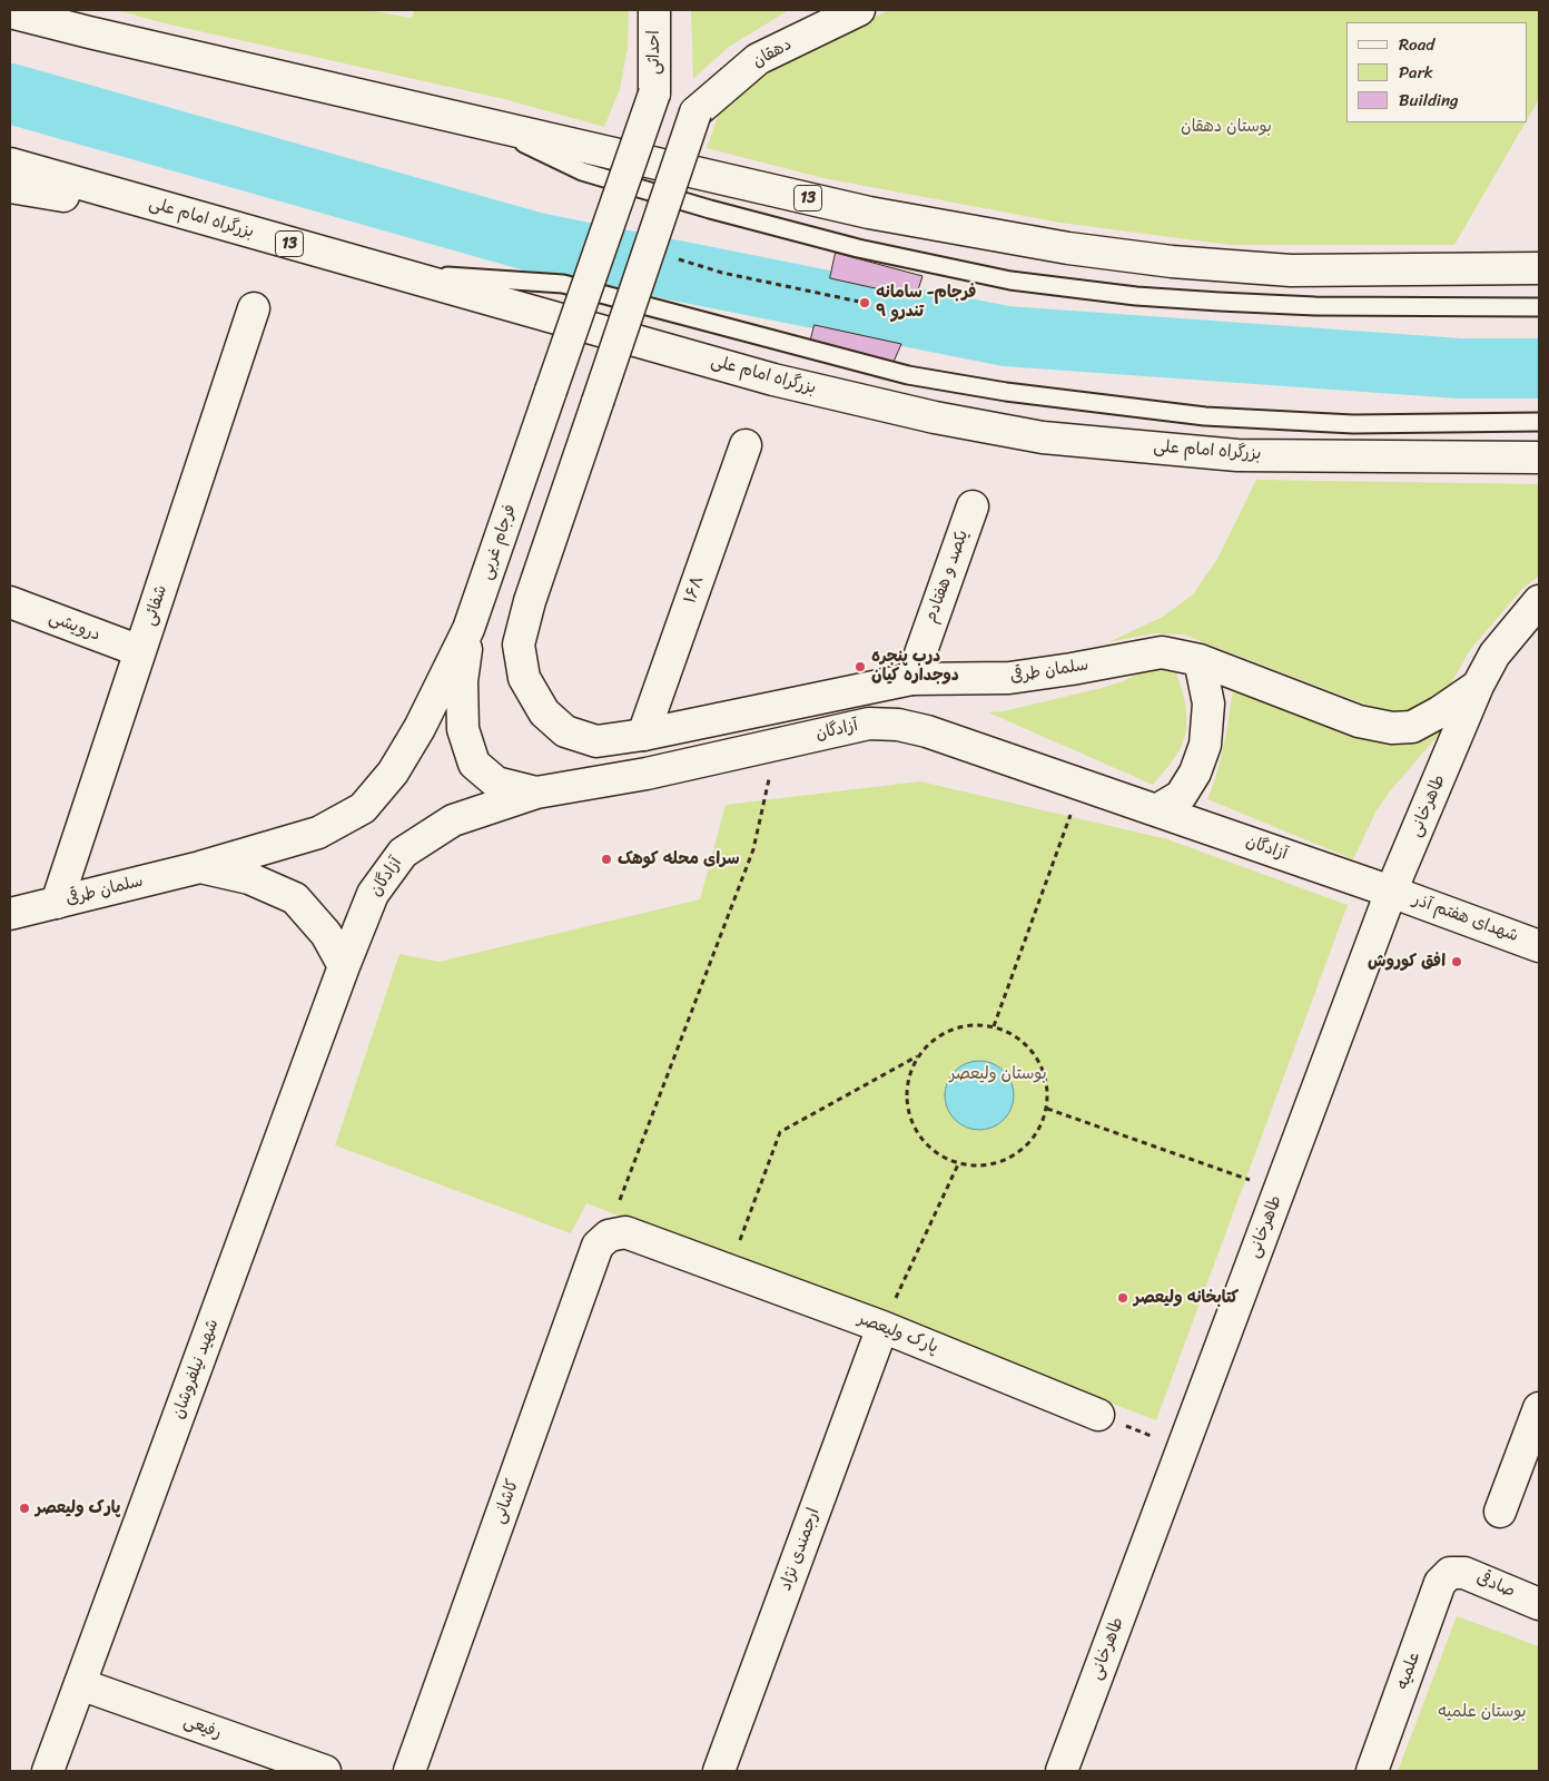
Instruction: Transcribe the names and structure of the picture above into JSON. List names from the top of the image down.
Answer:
{
  "streets": {
    "main road": [
      "احداثی",
      "دهقان",
      "13",
      "بزرگراه امام علی",
      "فرجام غربی",
      "یکصد و هفتادم",
      "۱۶۸",
      "شفائی",
      "درویشی",
      "سلمان طرقی",
      "آزادگان",
      "طاهرخانی",
      "شهدای هفتم آذر",
      "پارک ولیعصر",
      "شهید نیلفروشان",
      "کاشانی",
      "ارجمندی نژاد",
      "صادقی",
      "علمیه",
      "رفیعی"
    ]
  },
  "crossings": [
    ["احداثی", "فرجام غربی"],
    ["دهقان", "سلمان طرقی"],
    ["فرجام غربی", "سلمان طرقی"],
    ["یکصد و هفتادم", "سلمان طرقی"],
    ["۱۶۸", "سلمان طرقی"],
    ["شفائی", "درویشی"],
    ["شفائی", "سلمان طرقی"],
    ["سلمان طرقی", "طاهرخانی"],
    ["آزادگان", "طاهرخانی"],
    ["آزادگان", "شهدای هفتم آذر"],
    ["آزادگان", "شهید نیلفروشان"],
    ["طاهرخانی", "شهدای هفتم آذر"],
    ["پارک ولیعصر", "کاشانی"],
    ["پارک ولیعصر", "ارجمندی نژاد"],
    ["شهید نیلفروشان", "رفیعی"],
    ["صادقی", "علمیه"]
  ],
  "parks": ["بوستان دهقان", "بوستان ولیعصر", "بوستان علمیه"],
  "places": [
    "فرجام- سامانه ۹ تندرو",
    "درب پنجره دوجداره کیان",
    "سرای محله کوهک",
    "افق کوروش",
    "کتابخانه ولیعصر",
    "پارک ولیعصر"
  ],
  "legend": ["Road", "Park", "Building"]
}
